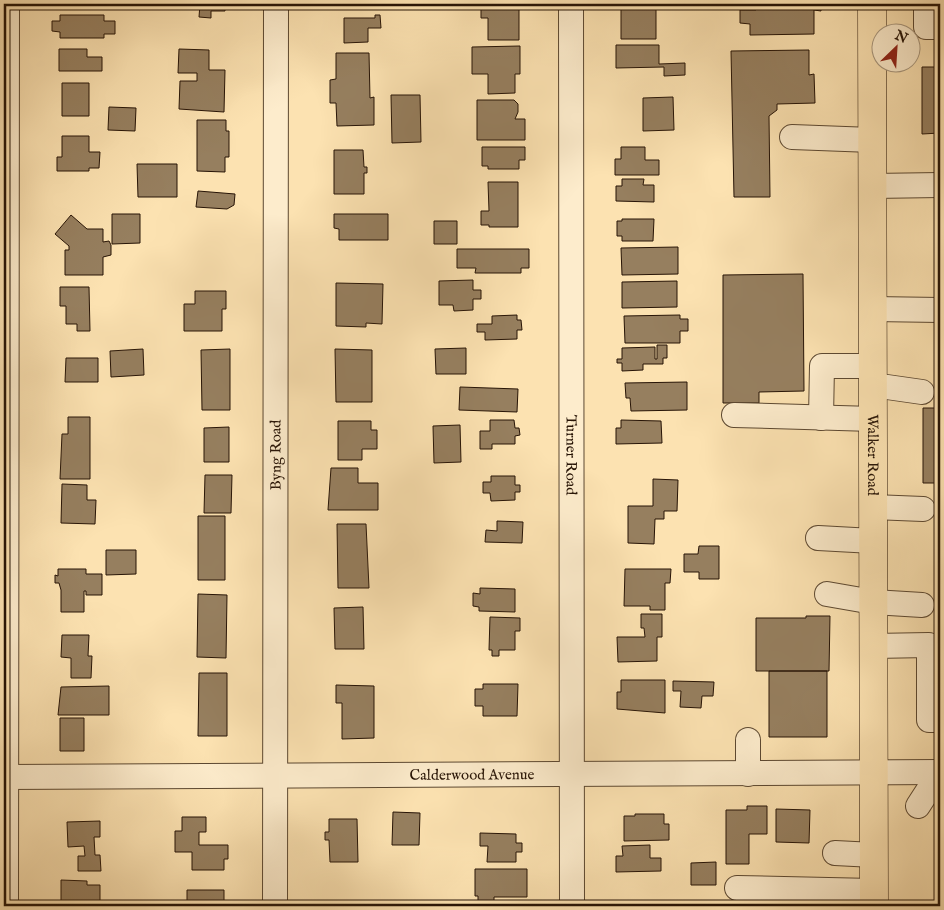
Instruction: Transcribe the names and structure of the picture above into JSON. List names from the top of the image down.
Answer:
{
  "streets": {
    "main road": ["Walker Road"],
    "street": ["Byng Road", "Turner Road", "Calderwood Avenue"]
  },
  "crossings": [
    ["Byng Road", "Calderwood Avenue"],
    ["Turner Road", "Calderwood Avenue"],
    ["Walker Road", "Calderwood Avenue"]
  ],
  "north": "top right"
}
